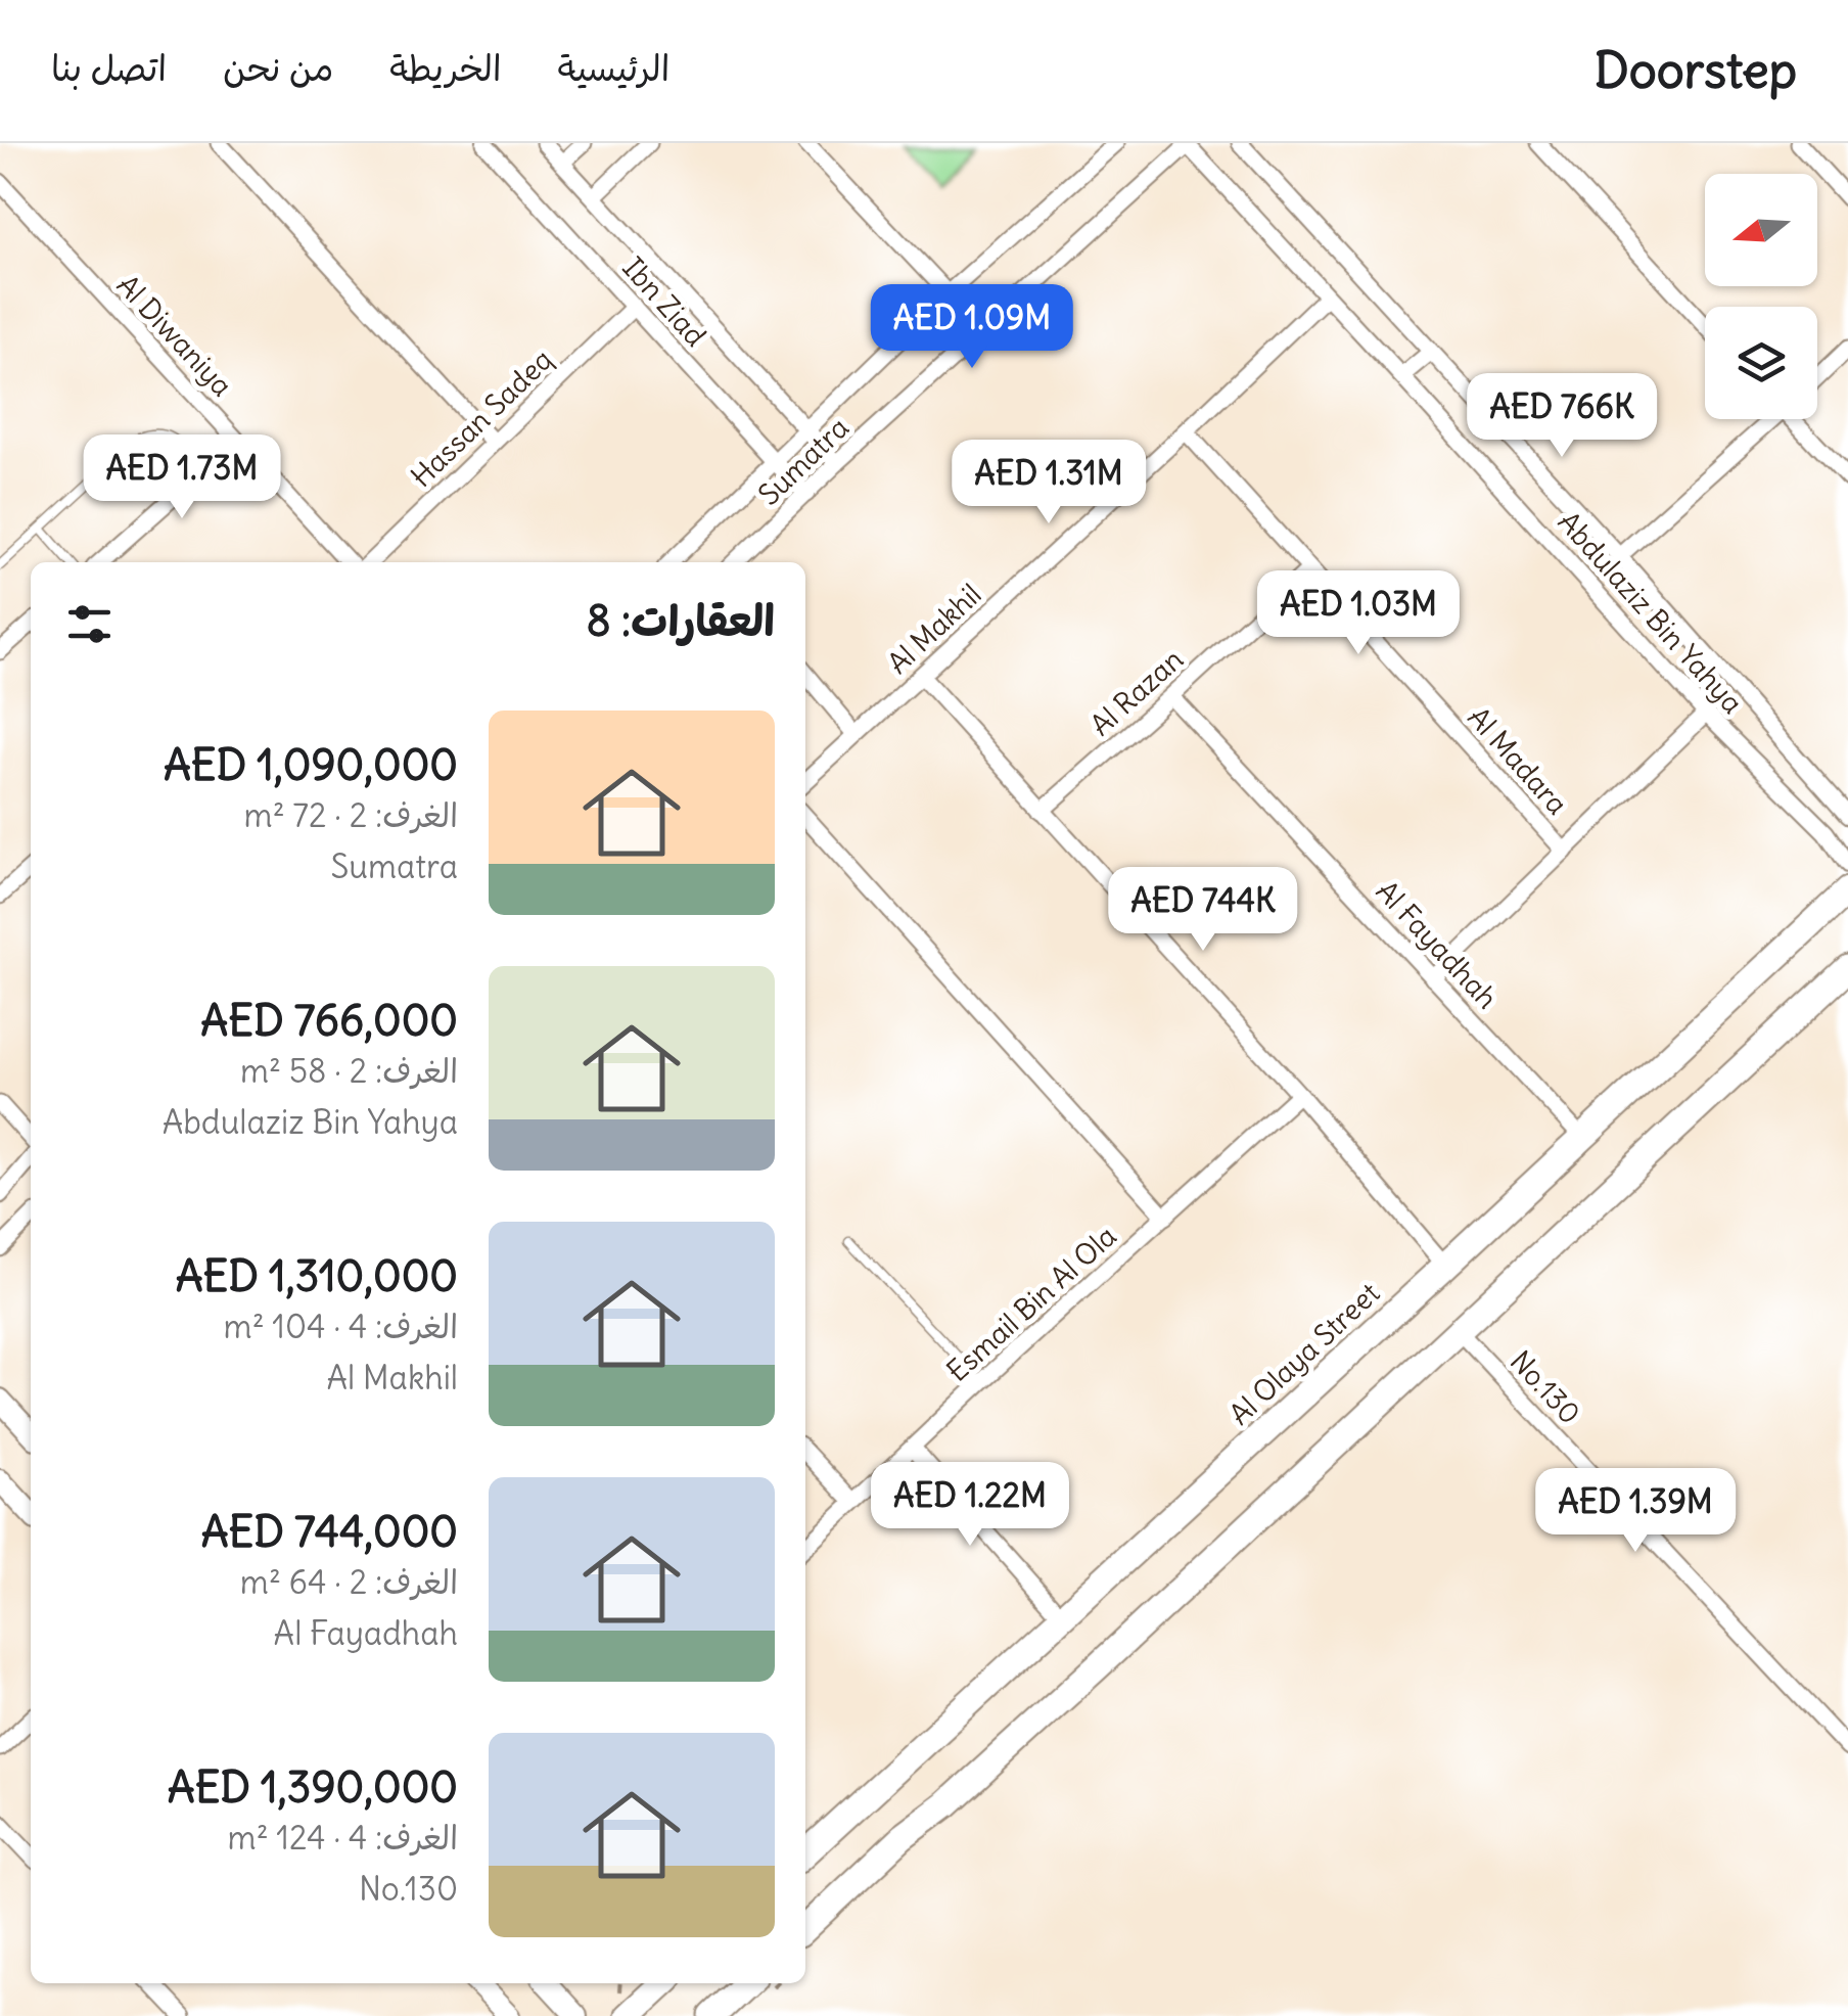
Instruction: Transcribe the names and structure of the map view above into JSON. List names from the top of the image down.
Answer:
{
  "streets": {
    "main road": ["Al Olaya Street"],
    "street": [
      "Ibn Ziad",
      "Al Diwaniya",
      "Hassan Sadeq",
      "Sumatra",
      "Abdulaziz Bin Yahya",
      "Al Makhil",
      "Al Razan",
      "Al Madara",
      "Al Fayadhah",
      "Esmail Bin Al Ola",
      "No.130"
    ]
  },
  "crossings": [
    ["Ibn Ziad", "Hassan Sadeq"],
    ["Ibn Ziad", "Sumatra"],
    ["Sumatra", "Abdulaziz Bin Yahya"],
    ["Abdulaziz Bin Yahya", "Al Makhil"],
    ["Al Makhil", "Al Madara"],
    ["Al Razan", "Al Madara"],
    ["Al Razan", "Al Fayadhah"],
    ["Al Fayadhah", "Al Olaya Street"]
  ],
  "north": "left",
  "page": {
    "header": "Doorstep",
    "nav": [
      "الرئيسية",
      "الخريطة",
      "من نحن",
      "اتصل بنا"
    ],
    "price": [
      "AED 1.09M",
      "AED 766K",
      "AED 1.73M",
      "AED 1.31M",
      "AED 1.03M",
      "AED 744K",
      "AED 1.22M",
      "AED 1.39M"
    ],
    "heading": "العقارات: 8",
    "list": [
      {
        "name": "AED 1,090,000",
        "note": "الغرف: 2 · 72 m² · Sumatra"
      },
      {
        "name": "AED 766,000",
        "note": "الغرف: 2 · 58 m² · Abdulaziz Bin Yahya"
      },
      {
        "name": "AED 1,310,000",
        "note": "الغرف: 4 · 104 m² · Al Makhil"
      },
      {
        "name": "AED 744,000",
        "note": "الغرف: 2 · 64 m² · Al Fayadhah"
      },
      {
        "name": "AED 1,390,000",
        "note": "الغرف: 4 · 124 m² · No.130"
      }
    ]
  }
}
